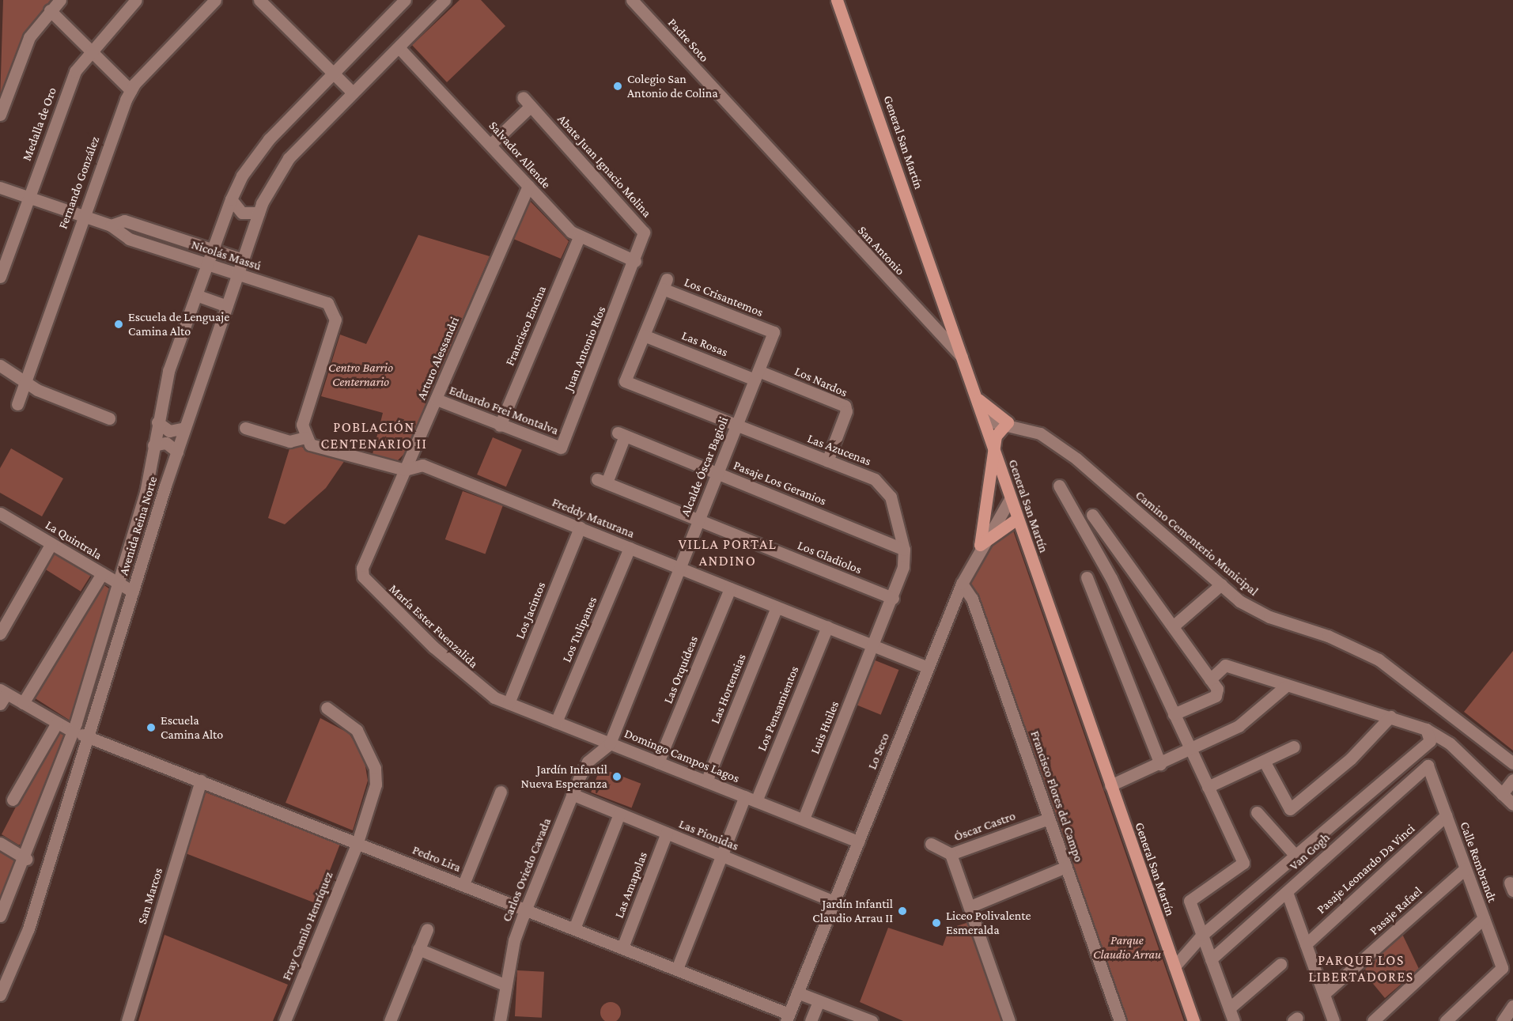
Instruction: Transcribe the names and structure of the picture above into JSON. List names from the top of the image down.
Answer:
{
  "streets": {
    "main road": ["General San Martín"],
    "street": [
      "Padre Soto",
      "Medalla de Oro",
      "Salvador Allende",
      "Abate Juan Ignacio Molina",
      "Fernando González",
      "San Antonio",
      "Nicolás Massú",
      "Los Crisantemos",
      "Francisco Encina",
      "Las Rosas",
      "Juan Antonio Ríos",
      "Arturo Alessandri",
      "Los Nardos",
      "Eduardo Frei Montalva",
      "Las Azucenas",
      "Alcalde Óscar Bagioli",
      "Pasaje Los Geranios",
      "Freddy Maturana",
      "Avenida Reina Norte",
      "La Quintrala",
      "Camino Cementerio Municipal",
      "Los Gladiolos",
      "Los Jacintos",
      "María Ester Fuenzalida",
      "Los Tulipanes",
      "Las Orquídeas",
      "Las Hortensias",
      "Los Pensamientos",
      "Luis Huiles",
      "Lo Seco",
      "Domingo Campos Lagos",
      "Francisco Flores del Campo",
      "Óscar Castro",
      "Las Pionidas",
      "Van Gogh",
      "Pedro Lira",
      "Calle Rembrandt",
      "Pasaje Leonardo Da Vinci",
      "Carlos Oviedo Cavada",
      "Las Amapolas",
      "San Marcos",
      "Pasaje Rafael",
      "Fray Camilo Henríquez"
    ]
  },
  "crossings": [
    ["Padre Soto", "San Antonio"],
    ["Medalla de Oro", "Nicolás Massú"],
    ["General San Martín", "San Antonio"],
    ["General San Martín", "Camino Cementerio Municipal"],
    ["General San Martín", "Lo Seco"],
    ["Salvador Allende", "Abate Juan Ignacio Molina"],
    ["Salvador Allende", "Francisco Encina"],
    ["Salvador Allende", "Juan Antonio Ríos"],
    ["Salvador Allende", "Arturo Alessandri"],
    ["Salvador Allende", "Avenida Reina Norte"],
    ["Abate Juan Ignacio Molina", "Juan Antonio Ríos"],
    ["Fernando González", "Nicolás Massú"],
    ["Nicolás Massú", "Freddy Maturana"],
    ["Nicolás Massú", "Avenida Reina Norte"],
    ["Los Crisantemos", "Las Rosas"],
    ["Los Crisantemos", "Las Azucenas"],
    ["Los Crisantemos", "Alcalde Óscar Bagioli"],
    ["Francisco Encina", "Eduardo Frei Montalva"],
    ["Las Rosas", "Los Nardos"],
    ["Las Rosas", "Las Azucenas"],
    ["Las Rosas", "Alcalde Óscar Bagioli"],
    ["Juan Antonio Ríos", "Eduardo Frei Montalva"],
    ["Arturo Alessandri", "Eduardo Frei Montalva"],
    ["Arturo Alessandri", "Freddy Maturana"],
    ["Arturo Alessandri", "María Ester Fuenzalida"],
    ["Los Nardos", "Las Azucenas"],
    ["Los Nardos", "Alcalde Óscar Bagioli"],
    ["Las Azucenas", "Alcalde Óscar Bagioli"],
    ["Las Azucenas", "Pasaje Los Geranios"],
    ["Las Azucenas", "Freddy Maturana"],
    ["Las Azucenas", "Los Gladiolos"],
    ["Las Azucenas", "Luis Huiles"],
    ["Alcalde Óscar Bagioli", "Pasaje Los Geranios"],
    ["Alcalde Óscar Bagioli", "Freddy Maturana"],
    ["Alcalde Óscar Bagioli", "Los Gladiolos"],
    ["Alcalde Óscar Bagioli", "Domingo Campos Lagos"],
    ["Alcalde Óscar Bagioli", "Carlos Oviedo Cavada"],
    ["Pasaje Los Geranios", "Los Gladiolos"],
    ["Freddy Maturana", "Los Jacintos"],
    ["Freddy Maturana", "Los Tulipanes"],
    ["Freddy Maturana", "Las Orquídeas"],
    ["Freddy Maturana", "Las Hortensias"],
    ["Freddy Maturana", "Los Pensamientos"],
    ["Freddy Maturana", "Luis Huiles"],
    ["Freddy Maturana", "Lo Seco"],
    ["Avenida Reina Norte", "La Quintrala"],
    ["Avenida Reina Norte", "Pedro Lira"],
    ["Los Jacintos", "Domingo Campos Lagos"],
    ["María Ester Fuenzalida", "Domingo Campos Lagos"],
    ["Los Tulipanes", "Domingo Campos Lagos"],
    ["Las Orquídeas", "Domingo Campos Lagos"],
    ["Las Hortensias", "Domingo Campos Lagos"],
    ["Los Pensamientos", "Domingo Campos Lagos"],
    ["Los Pensamientos", "Las Pionidas"],
    ["Los Pensamientos", "Pedro Lira"],
    ["Luis Huiles", "Domingo Campos Lagos"],
    ["Lo Seco", "Domingo Campos Lagos"],
    ["Lo Seco", "Francisco Flores del Campo"],
    ["Lo Seco", "Las Pionidas"],
    ["Lo Seco", "Pedro Lira"],
    ["Domingo Campos Lagos", "Carlos Oviedo Cavada"],
    ["Francisco Flores del Campo", "Óscar Castro"],
    ["Las Pionidas", "Carlos Oviedo Cavada"],
    ["Las Pionidas", "Las Amapolas"],
    ["Van Gogh", "Calle Rembrandt"],
    ["Pedro Lira", "Carlos Oviedo Cavada"],
    ["Pedro Lira", "Las Amapolas"],
    ["Pedro Lira", "San Marcos"],
    ["Pedro Lira", "Fray Camilo Henríquez"],
    ["Calle Rembrandt", "Pasaje Leonardo Da Vinci"],
    ["Calle Rembrandt", "Pasaje Rafael"]
  ],
  "districts": ["POBLACIÓN CENTENARIO II", "VILLA PORTAL ANDINO", "PARQUE LOS LIBERTADORES"],
  "parks": ["Centro Barrio Centernario", "Parque Claudio Arrau"],
  "places": [
    "Colegio San Antonio de Colina",
    "Escuela de Lenguaje Camina Alto",
    "Escuela Camina Alto",
    "Jardín Infantil Nueva Esperanza",
    "Jardín Infantil Claudio Arrau II",
    "Liceo Polivalente Esmeralda"
  ]
}
